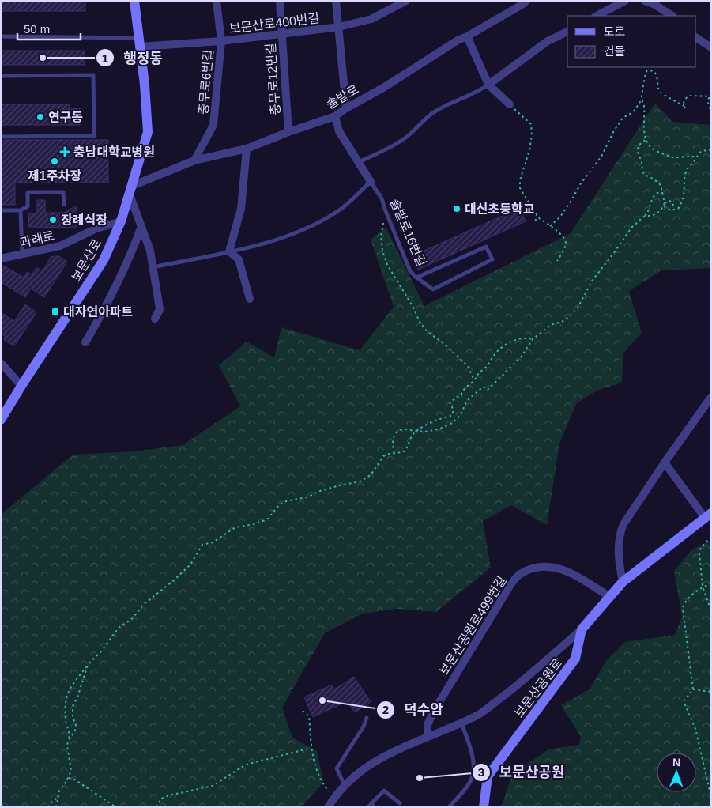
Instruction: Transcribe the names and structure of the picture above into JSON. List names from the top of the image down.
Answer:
{
  "streets": {
    "main road": ["보문산로", "보문산공원로"],
    "street": [
      "보문산로400번길",
      "충무로12번길",
      "충무로6번길",
      "솔밭로",
      "솔밭로16번길",
      "과례로",
      "보문산공원로499번길"
    ]
  },
  "crossings": [
    ["보문산로400번길", "충무로12번길"],
    ["보문산로400번길", "충무로6번길"],
    ["보문산로400번길", "보문산로"],
    ["충무로12번길", "솔밭로"],
    ["충무로6번길", "솔밭로"],
    ["솔밭로", "솔밭로16번길"],
    ["솔밭로", "보문산로"],
    ["과례로", "보문산로"],
    ["보문산공원로499번길", "보문산공원로"]
  ],
  "places": {
    "other": [
      "행정동",
      "연구동",
      "제1주차장",
      "대신초등학교",
      "장례식장",
      "덕수암",
      "보문산공원"
    ],
    "health": ["충남대학교병원"],
    "transit": ["대자연아파트"]
  },
  "legend": ["도로", "건물"],
  "scale_bar": "50 m",
  "north": "top"
}
